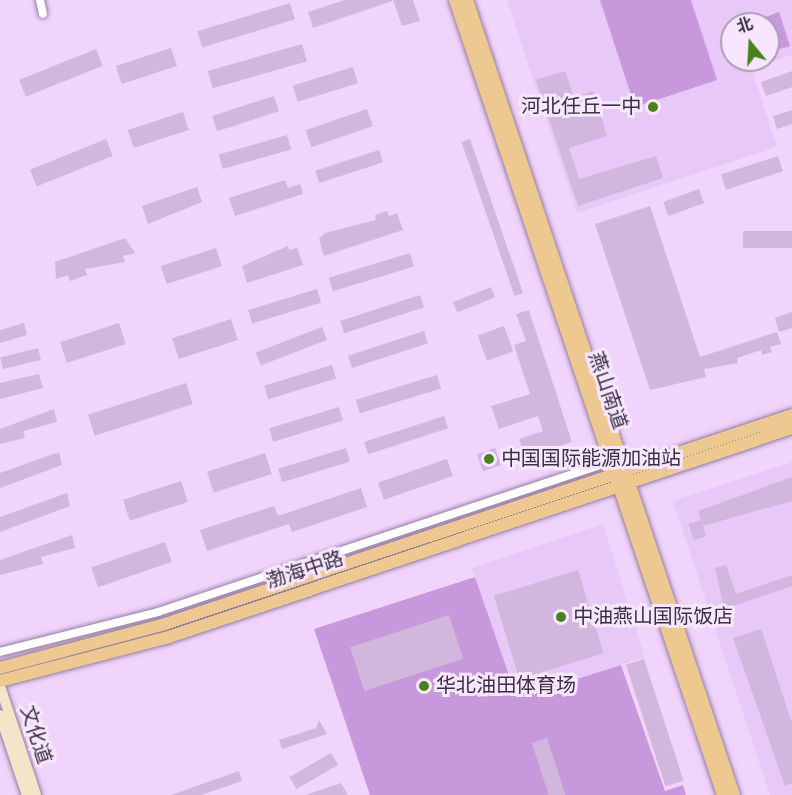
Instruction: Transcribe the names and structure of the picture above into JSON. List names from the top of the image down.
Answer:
{
  "streets": {
    "main road": ["燕山南道", "渤海中路", "文化道"]
  },
  "crossings": [
    ["燕山南道", "渤海中路"]
  ],
  "places": [
    "河北任丘一中",
    "中国国际能源加油站",
    "中油燕山国际饭店",
    "华北油田体育场"
  ],
  "north": "top"
}
